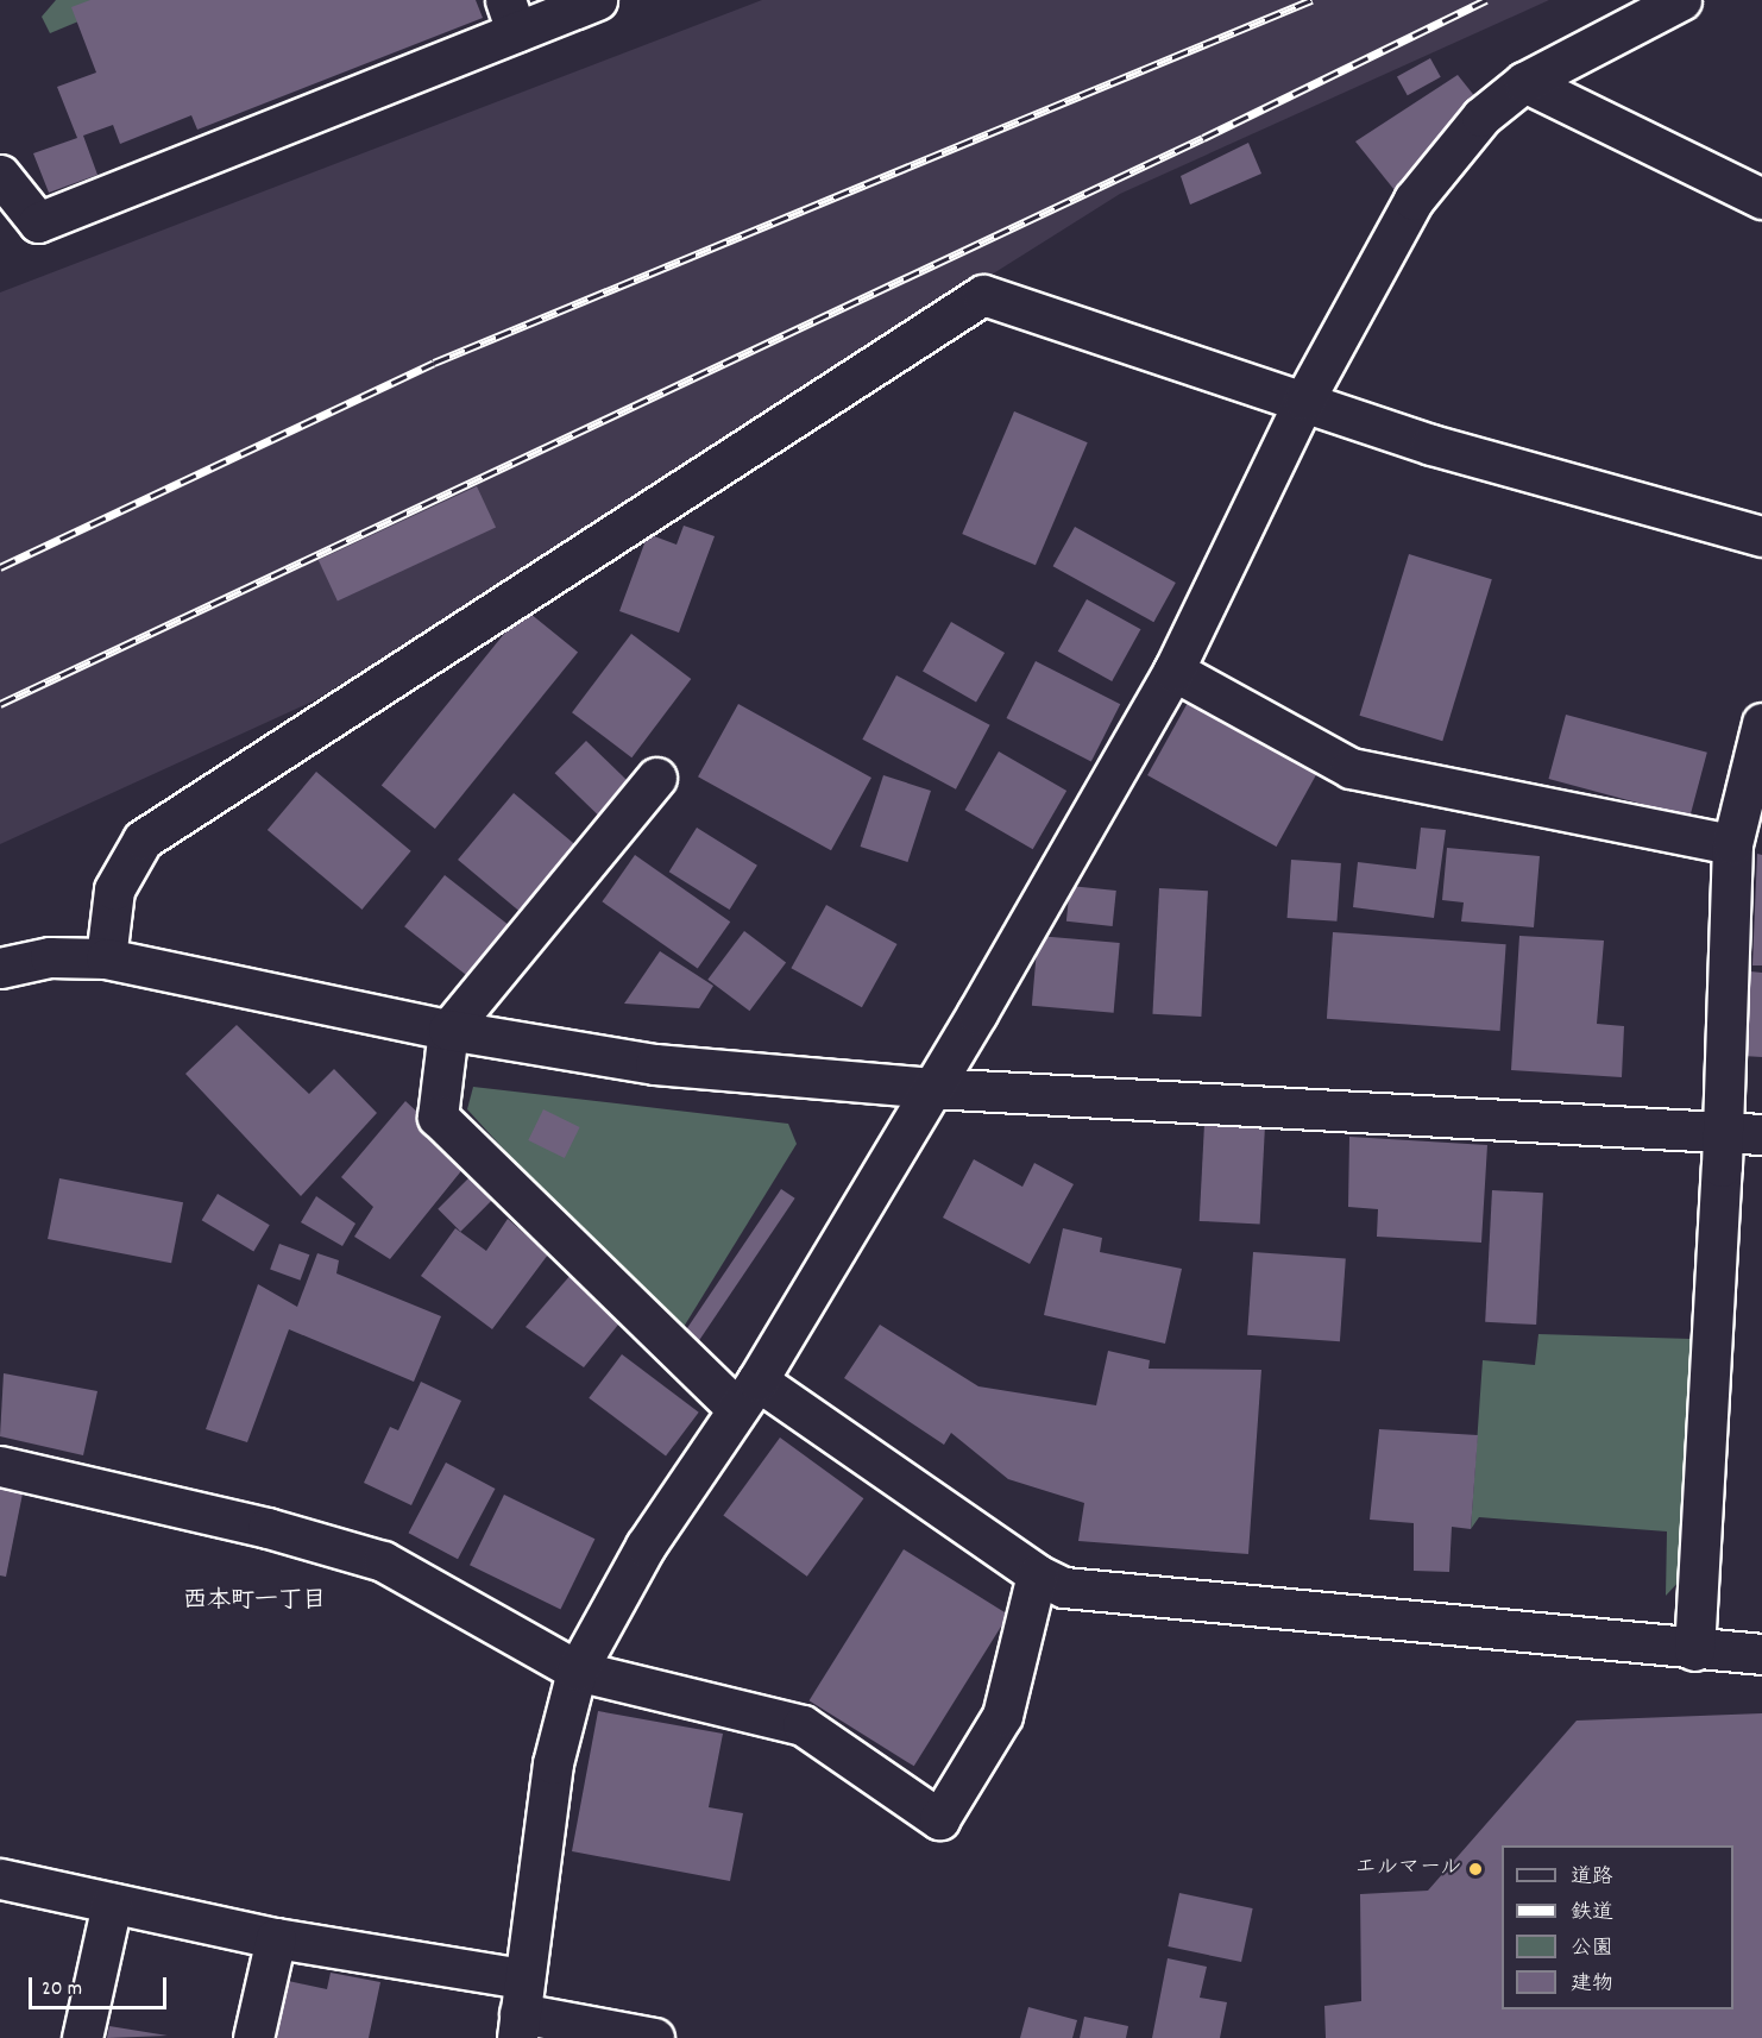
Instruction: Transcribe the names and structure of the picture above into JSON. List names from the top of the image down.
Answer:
{
  "districts": ["西本町一丁目"],
  "places": ["エルマール"],
  "legend": [
    "道路",
    "鉄道",
    "公園",
    "建物"
  ],
  "scale_bar": "20 m"
}
